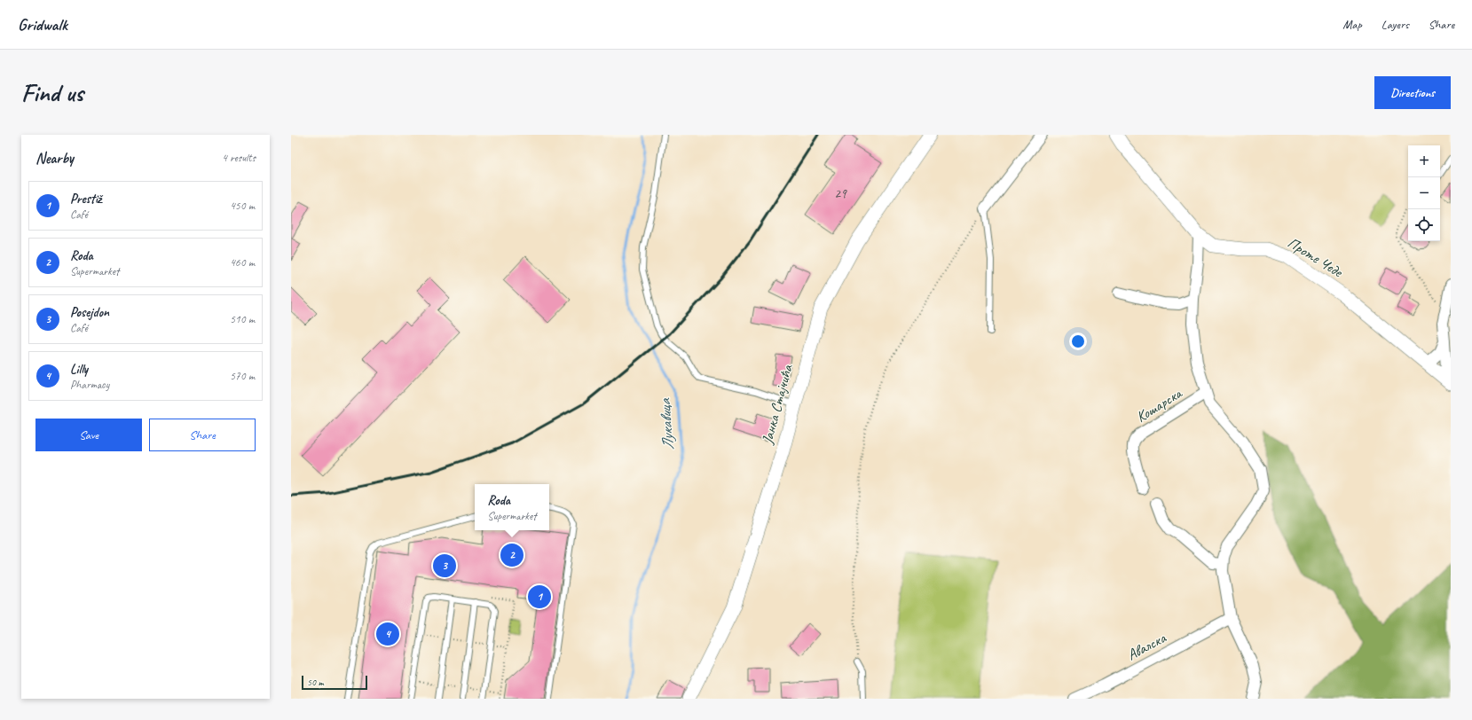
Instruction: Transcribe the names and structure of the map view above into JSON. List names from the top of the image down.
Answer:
{
  "streets": {
    "street": [
      "Проте Чеде",
      "Јанка Стајчића",
      "Кошарска",
      "Авалска"
    ]
  },
  "water": ["Лукавица"],
  "house_numbers": ["29"],
  "scale_bar": "50 m",
  "page": {
    "header": "Gridwalk",
    "nav": ["Map", "Layers", "Share"],
    "buttons": [
      "Directions",
      ["Save", "Share"]
    ],
    "title": "Find us",
    "heading": ["Nearby", "4 results"],
    "map_buttons": ["+", "−"],
    "list": [
      {
        "mark": "1",
        "name": "Prestiž",
        "note": "Café",
        "value": "450 m"
      },
      {
        "mark": "2",
        "name": "Roda",
        "note": "Supermarket",
        "value": "460 m"
      },
      {
        "mark": "3",
        "name": "Posejdon",
        "note": "Café",
        "value": "510 m"
      },
      {
        "mark": "4",
        "name": "Lilly",
        "note": "Pharmacy",
        "value": "570 m"
      }
    ],
    "popup": ["Roda", "Supermarket"],
    "pins": [
      "2",
      "3",
      "1",
      "4"
    ],
    "scale": "50 m"
  }
}
